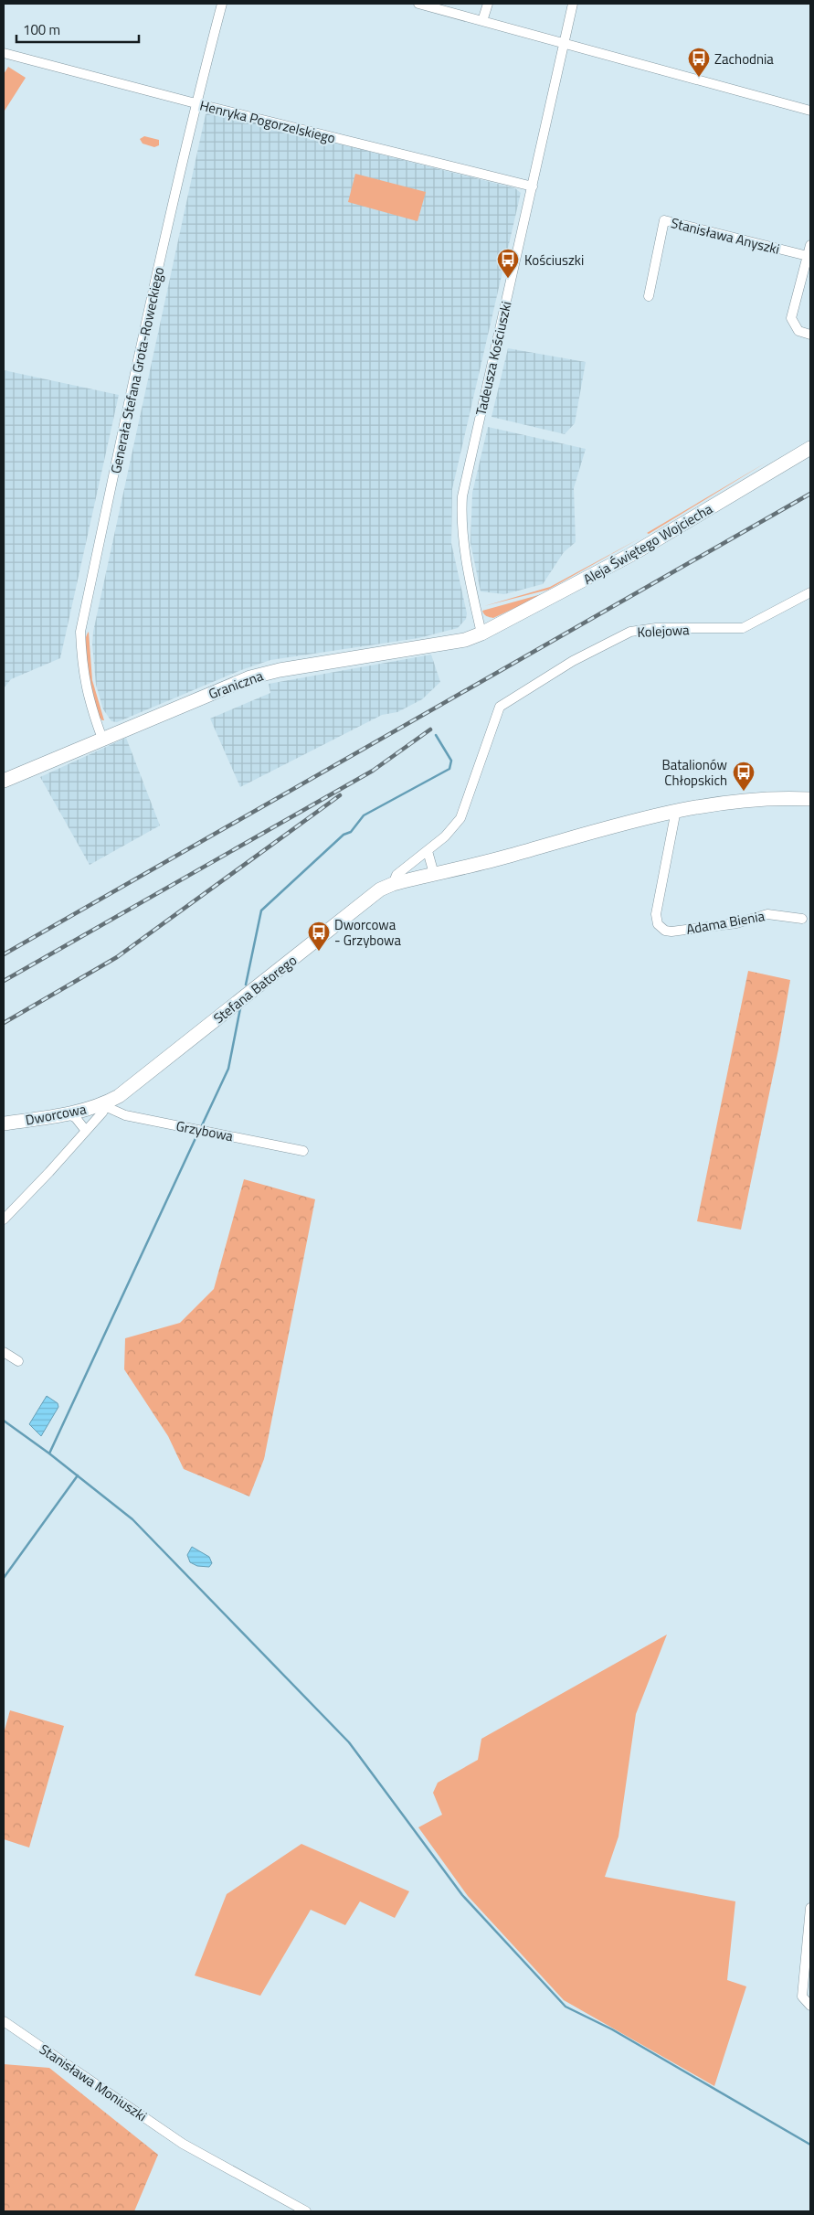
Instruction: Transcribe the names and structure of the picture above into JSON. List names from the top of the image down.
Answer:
{
  "streets": {
    "street": [
      "Henryka Pogorzelskiego",
      "Stanisława Anyszki",
      "Tadeusza Kościuszki",
      "Generała Stefana Grota-Roweckiego",
      "Aleja Świętego Wojciecha",
      "Kolejowa",
      "Graniczna",
      "Adama Bienia",
      "Stefana Batorego",
      "Dworcowa",
      "Grzybowa",
      "Stanisława Moniuszki"
    ]
  },
  "crossings": [
    ["Henryka Pogorzelskiego", "Tadeusza Kościuszki"],
    ["Henryka Pogorzelskiego", "Generała Stefana Grota-Roweckiego"],
    ["Tadeusza Kościuszki", "Aleja Świętego Wojciecha"],
    ["Tadeusza Kościuszki", "Graniczna"],
    ["Generała Stefana Grota-Roweckiego", "Graniczna"],
    ["Aleja Świętego Wojciecha", "Graniczna"],
    ["Kolejowa", "Stefana Batorego"],
    ["Stefana Batorego", "Dworcowa"],
    ["Stefana Batorego", "Grzybowa"],
    ["Dworcowa", "Grzybowa"]
  ],
  "places": {
    "bus stop": [
      "Zachodnia",
      "Kościuszki",
      "Batalionów Chłopskich",
      "Dworcowa - Grzybowa"
    ]
  },
  "scale_bar": "100 m"
}
